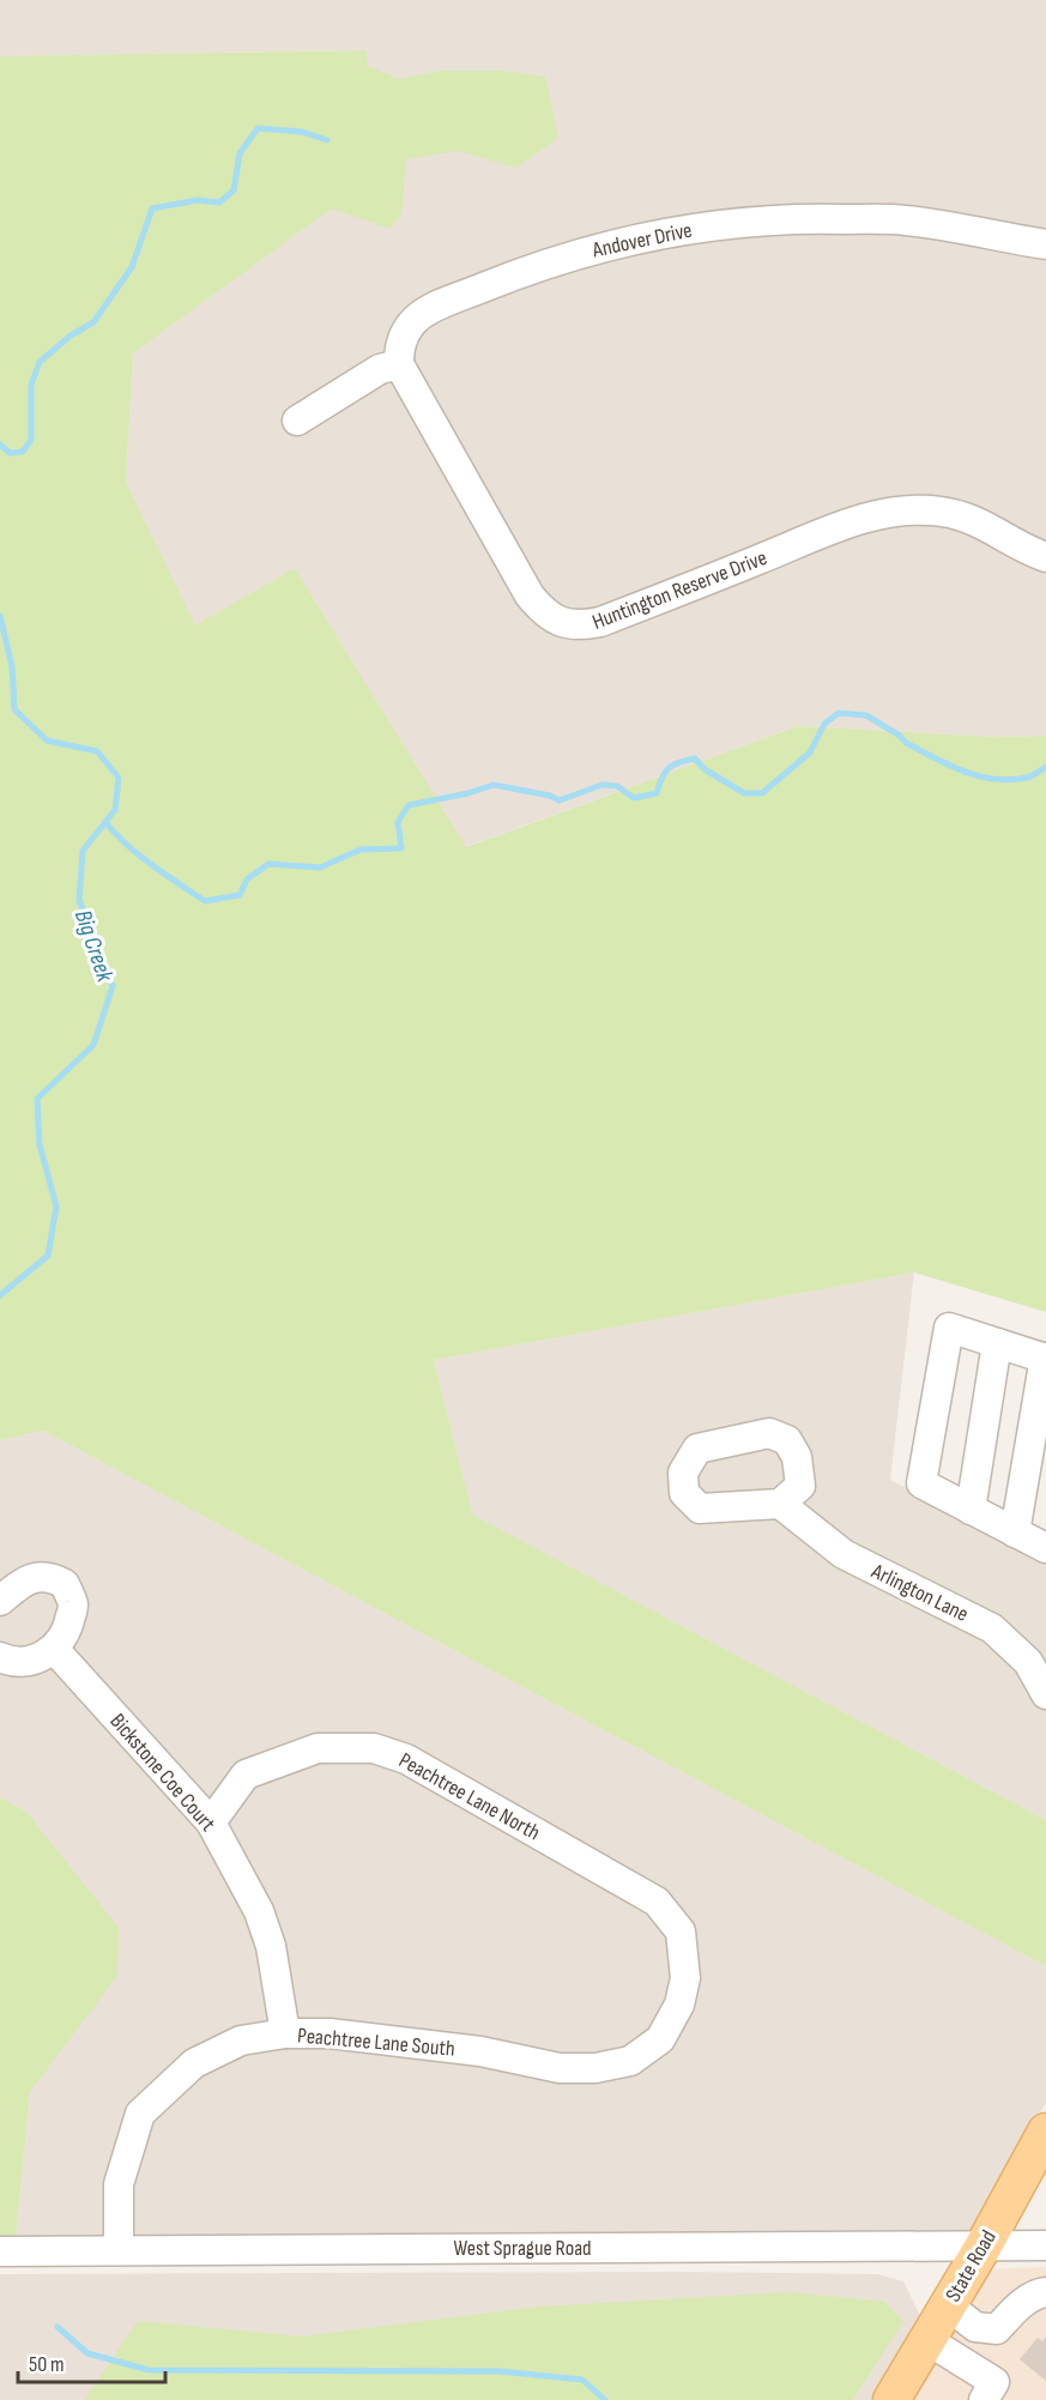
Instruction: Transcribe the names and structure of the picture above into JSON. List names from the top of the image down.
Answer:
{
  "streets": {
    "main road": ["State Road"],
    "street": [
      "Andover Drive",
      "Huntington Reserve Drive",
      "Arlington Lane",
      "Bickstone Coe Court",
      "Peachtree Lane North",
      "Peachtree Lane South",
      "West Sprague Road"
    ]
  },
  "crossings": [
    ["Andover Drive", "Huntington Reserve Drive"],
    ["Bickstone Coe Court", "Peachtree Lane North"],
    ["Bickstone Coe Court", "Peachtree Lane South"],
    ["Peachtree Lane North", "Peachtree Lane South"],
    ["Peachtree Lane South", "West Sprague Road"],
    ["West Sprague Road", "State Road"]
  ],
  "water": ["Big Creek"],
  "scale_bar": "50 m"
}
